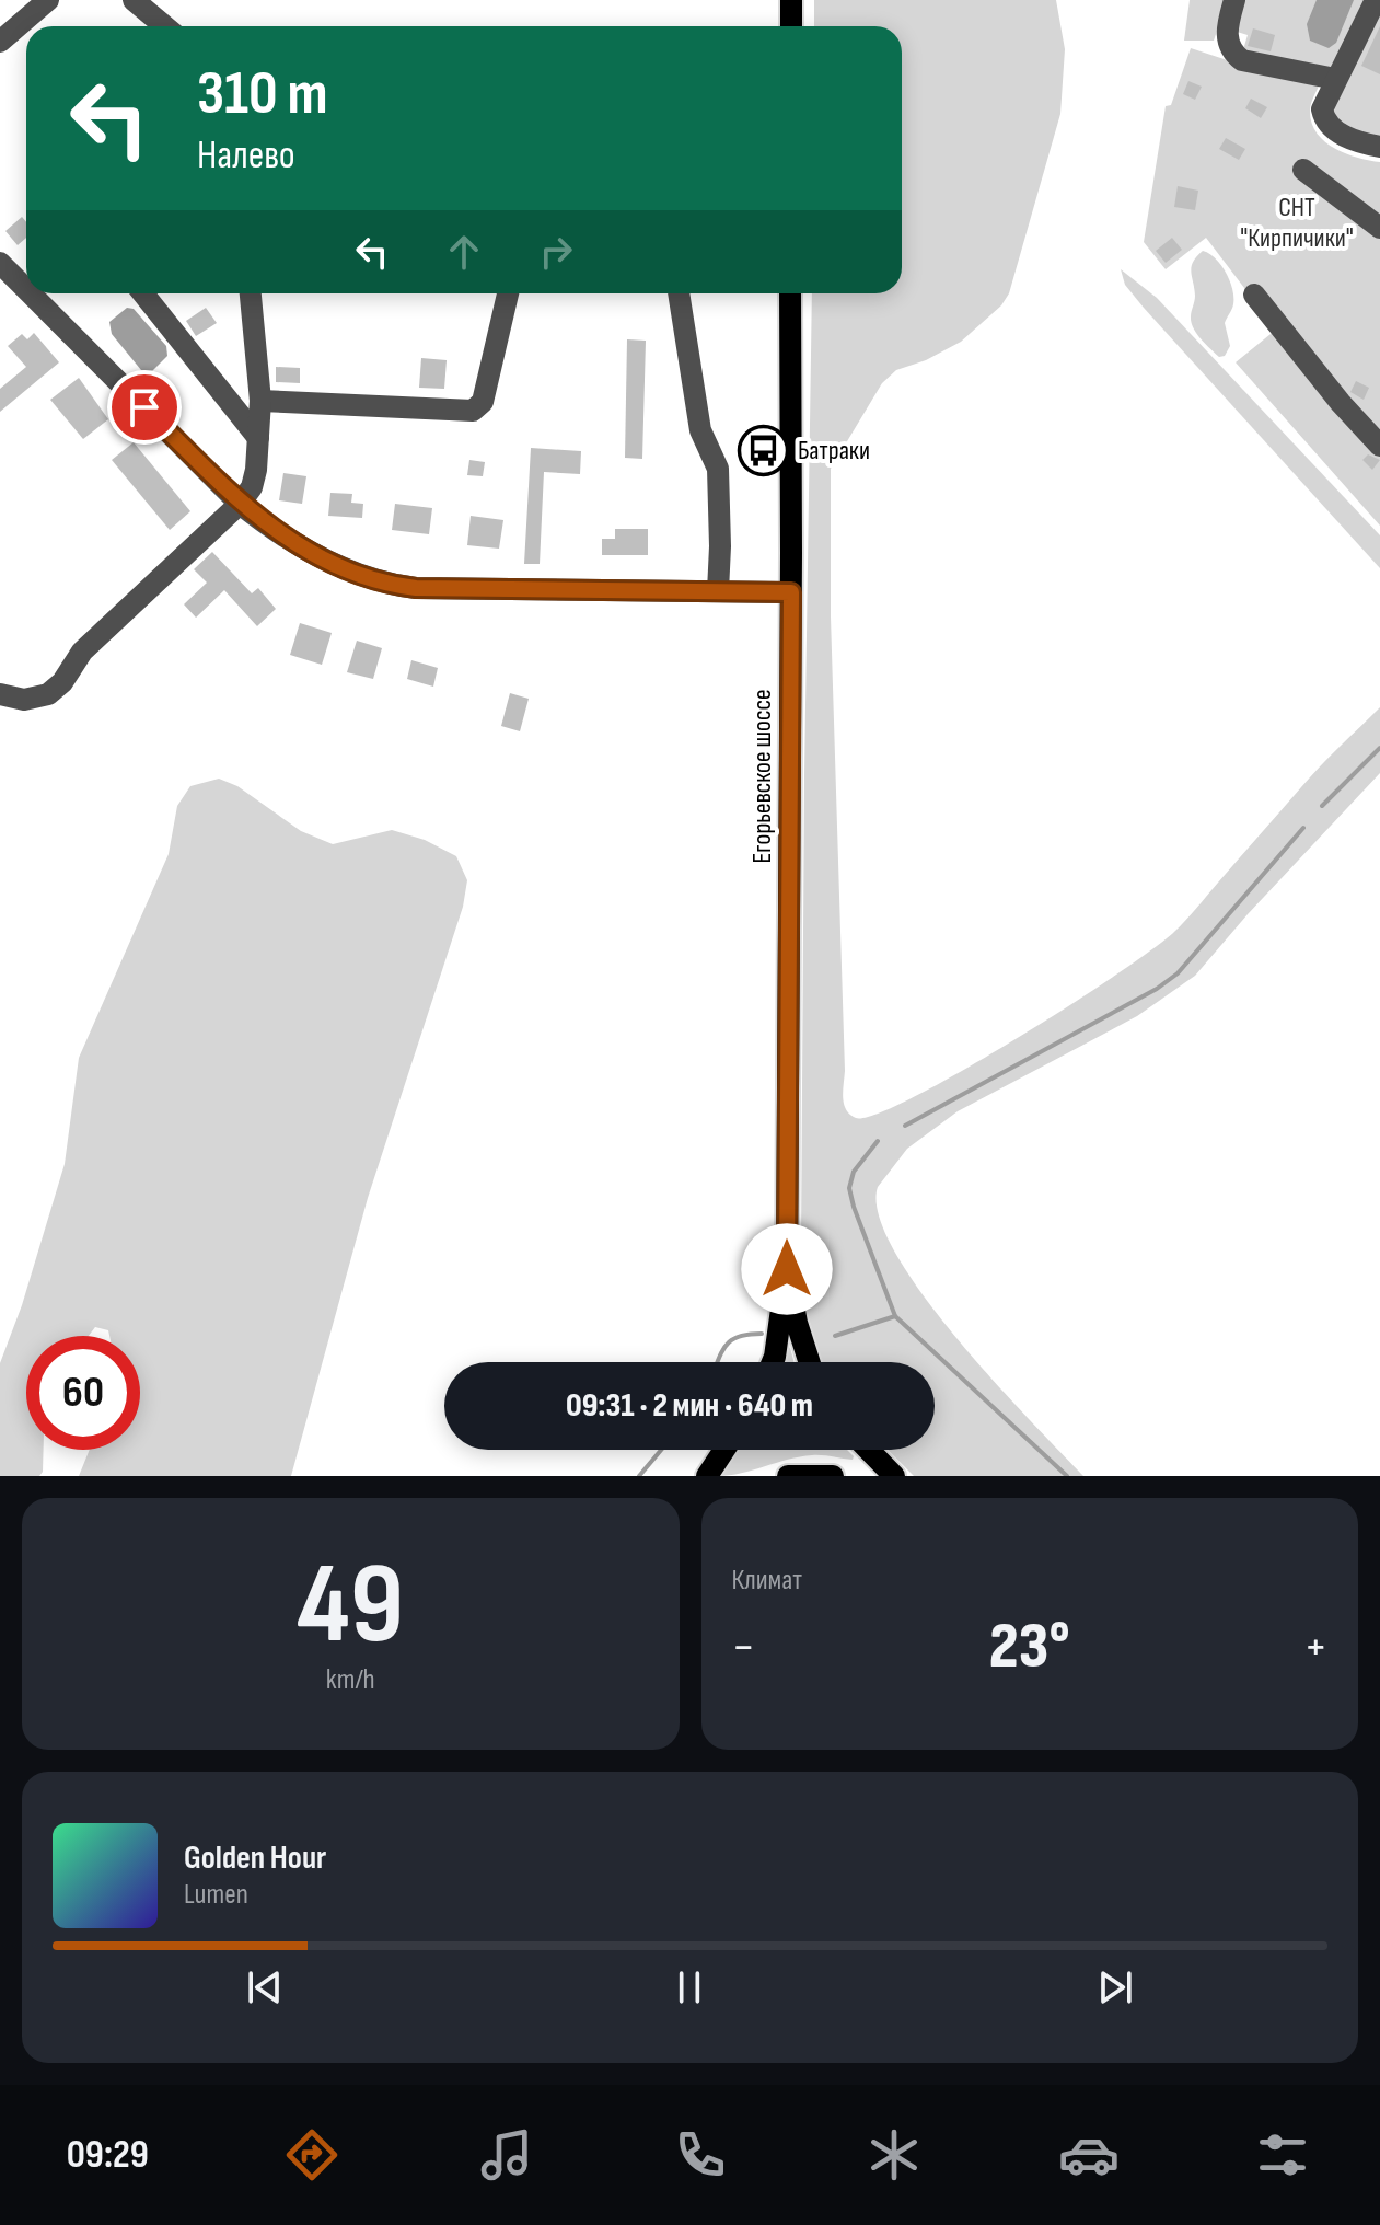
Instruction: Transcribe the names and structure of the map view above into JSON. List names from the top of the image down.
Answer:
{
  "streets": {
    "main road": ["Егорьевское шоссе"]
  },
  "parks": ["СНТ \"Кирпичики\""],
  "places": {
    "bus stop": ["Батраки"]
  },
  "page": {
    "turn": ["310 m", "Налево"],
    "limit": "60",
    "trip": "09:31 · 2 мин · 640 m",
    "tile": [
      ["49", "km/h"],
      "Климат"
    ],
    "heat": ["−", "23°", "+"],
    "song": ["Golden Hour", "Lumen"],
    "tabs": "09:29"
  }
}
